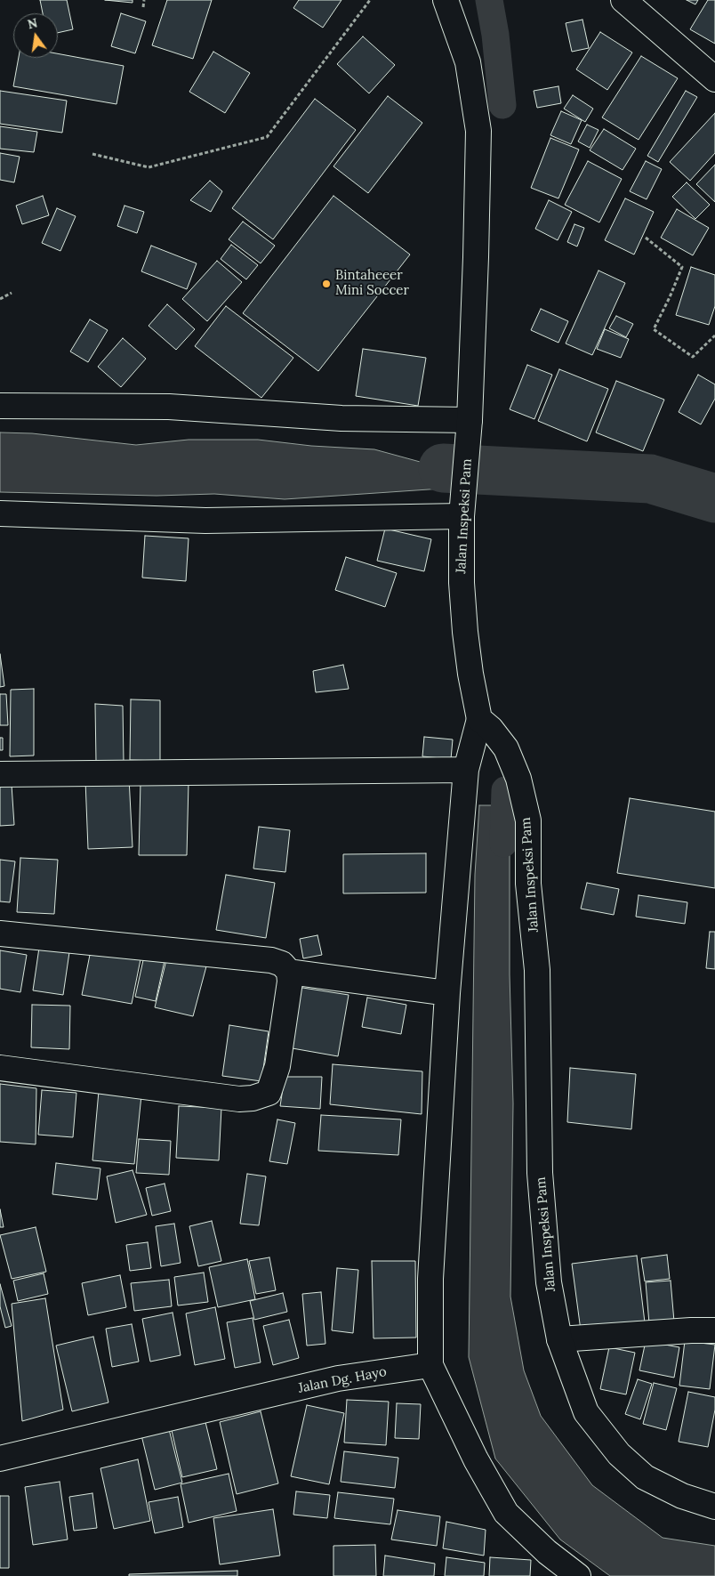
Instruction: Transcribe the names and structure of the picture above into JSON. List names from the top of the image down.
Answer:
{
  "streets": {
    "street": ["Jalan Inspeksi Pam", "Jalan Dg. Hayo"]
  },
  "places": ["Bintaheeer Mini Soccer"],
  "north": "top"
}
